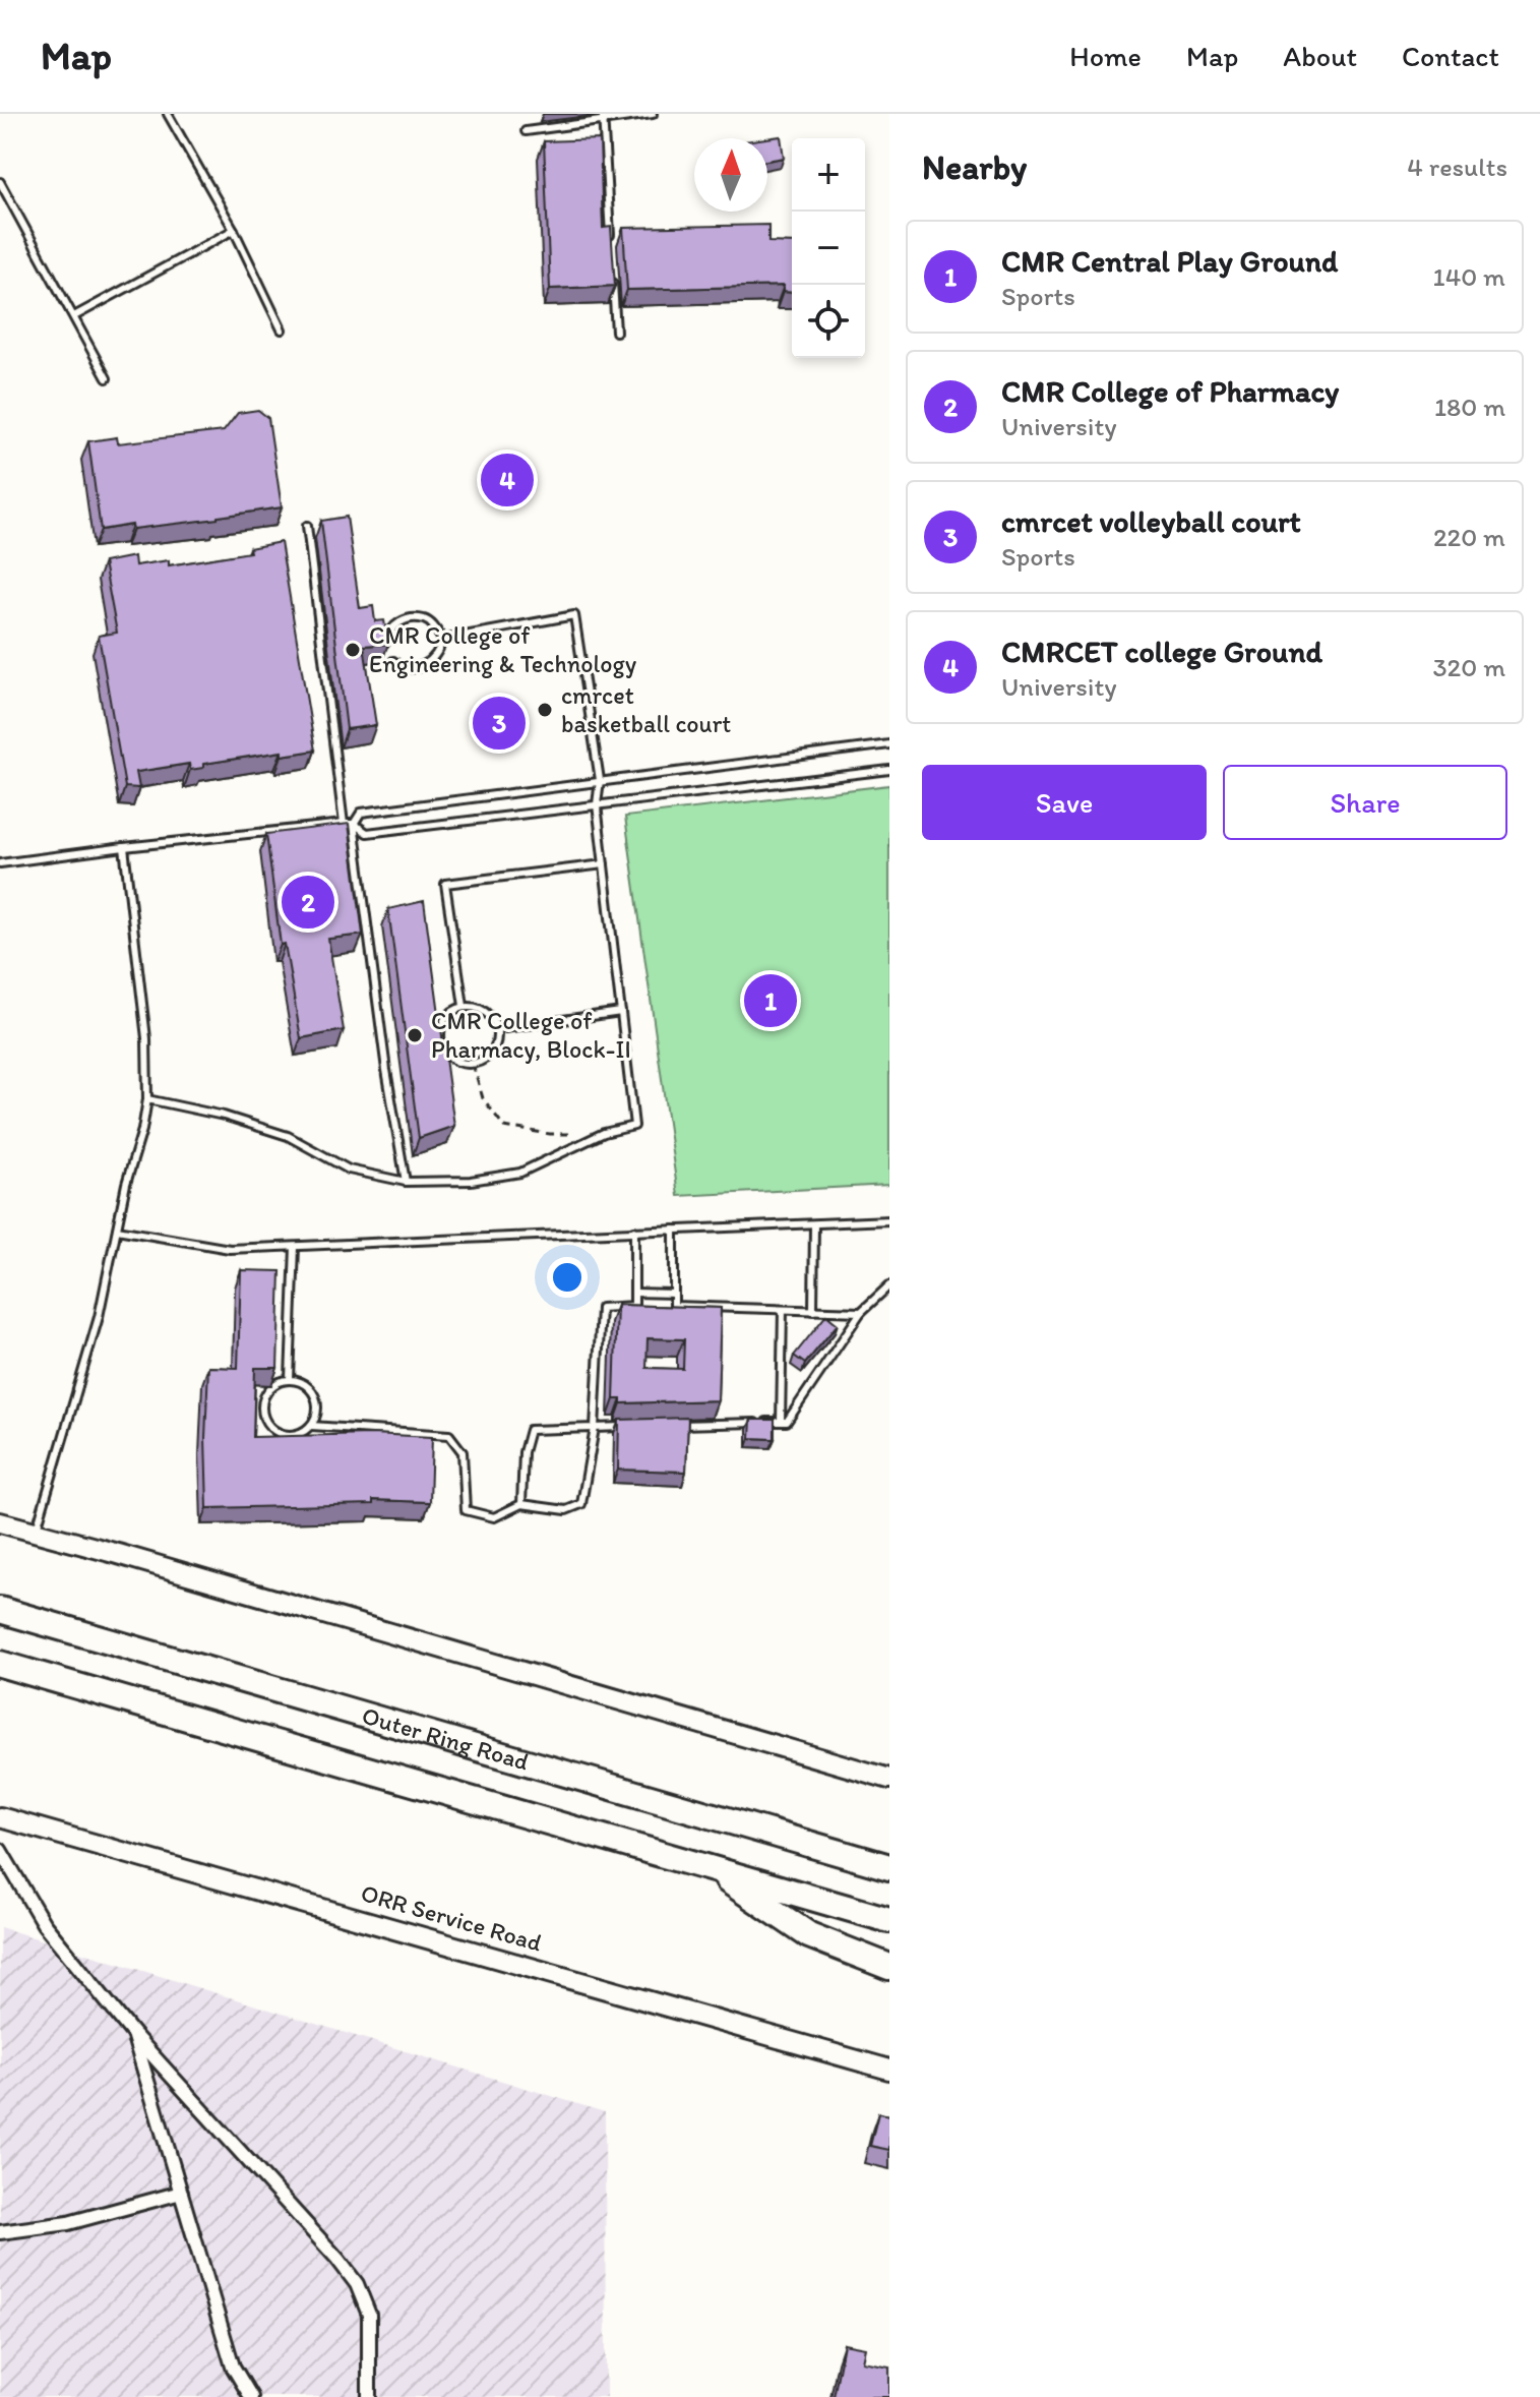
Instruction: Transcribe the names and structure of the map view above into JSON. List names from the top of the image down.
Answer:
{
  "streets": {
    "highway": ["Outer Ring Road"],
    "main road": ["ORR Service Road"]
  },
  "places": ["CMR College of Engineering & Technology", "cmrcet basketball court", "CMR College of Pharmacy, Block-II"],
  "north": "top",
  "page": {
    "header": "Map",
    "nav": [
      "Home",
      "Map",
      "About",
      "Contact"
    ],
    "heading": ["Nearby", "4 results"],
    "map_buttons": ["+", "−"],
    "list": [
      {
        "mark": "1",
        "name": "CMR Central Play Ground",
        "note": "Sports",
        "value": "140 m"
      },
      {
        "mark": "2",
        "name": "CMR College of Pharmacy",
        "note": "University",
        "value": "180 m"
      },
      {
        "mark": "3",
        "name": "cmrcet volleyball court",
        "note": "Sports",
        "value": "220 m"
      },
      {
        "mark": "4",
        "name": "CMRCET college Ground",
        "note": "University",
        "value": "320 m"
      }
    ],
    "pins": [
      "4",
      "3",
      "2",
      "1"
    ],
    "buttons": ["Save", "Share"]
  }
}
